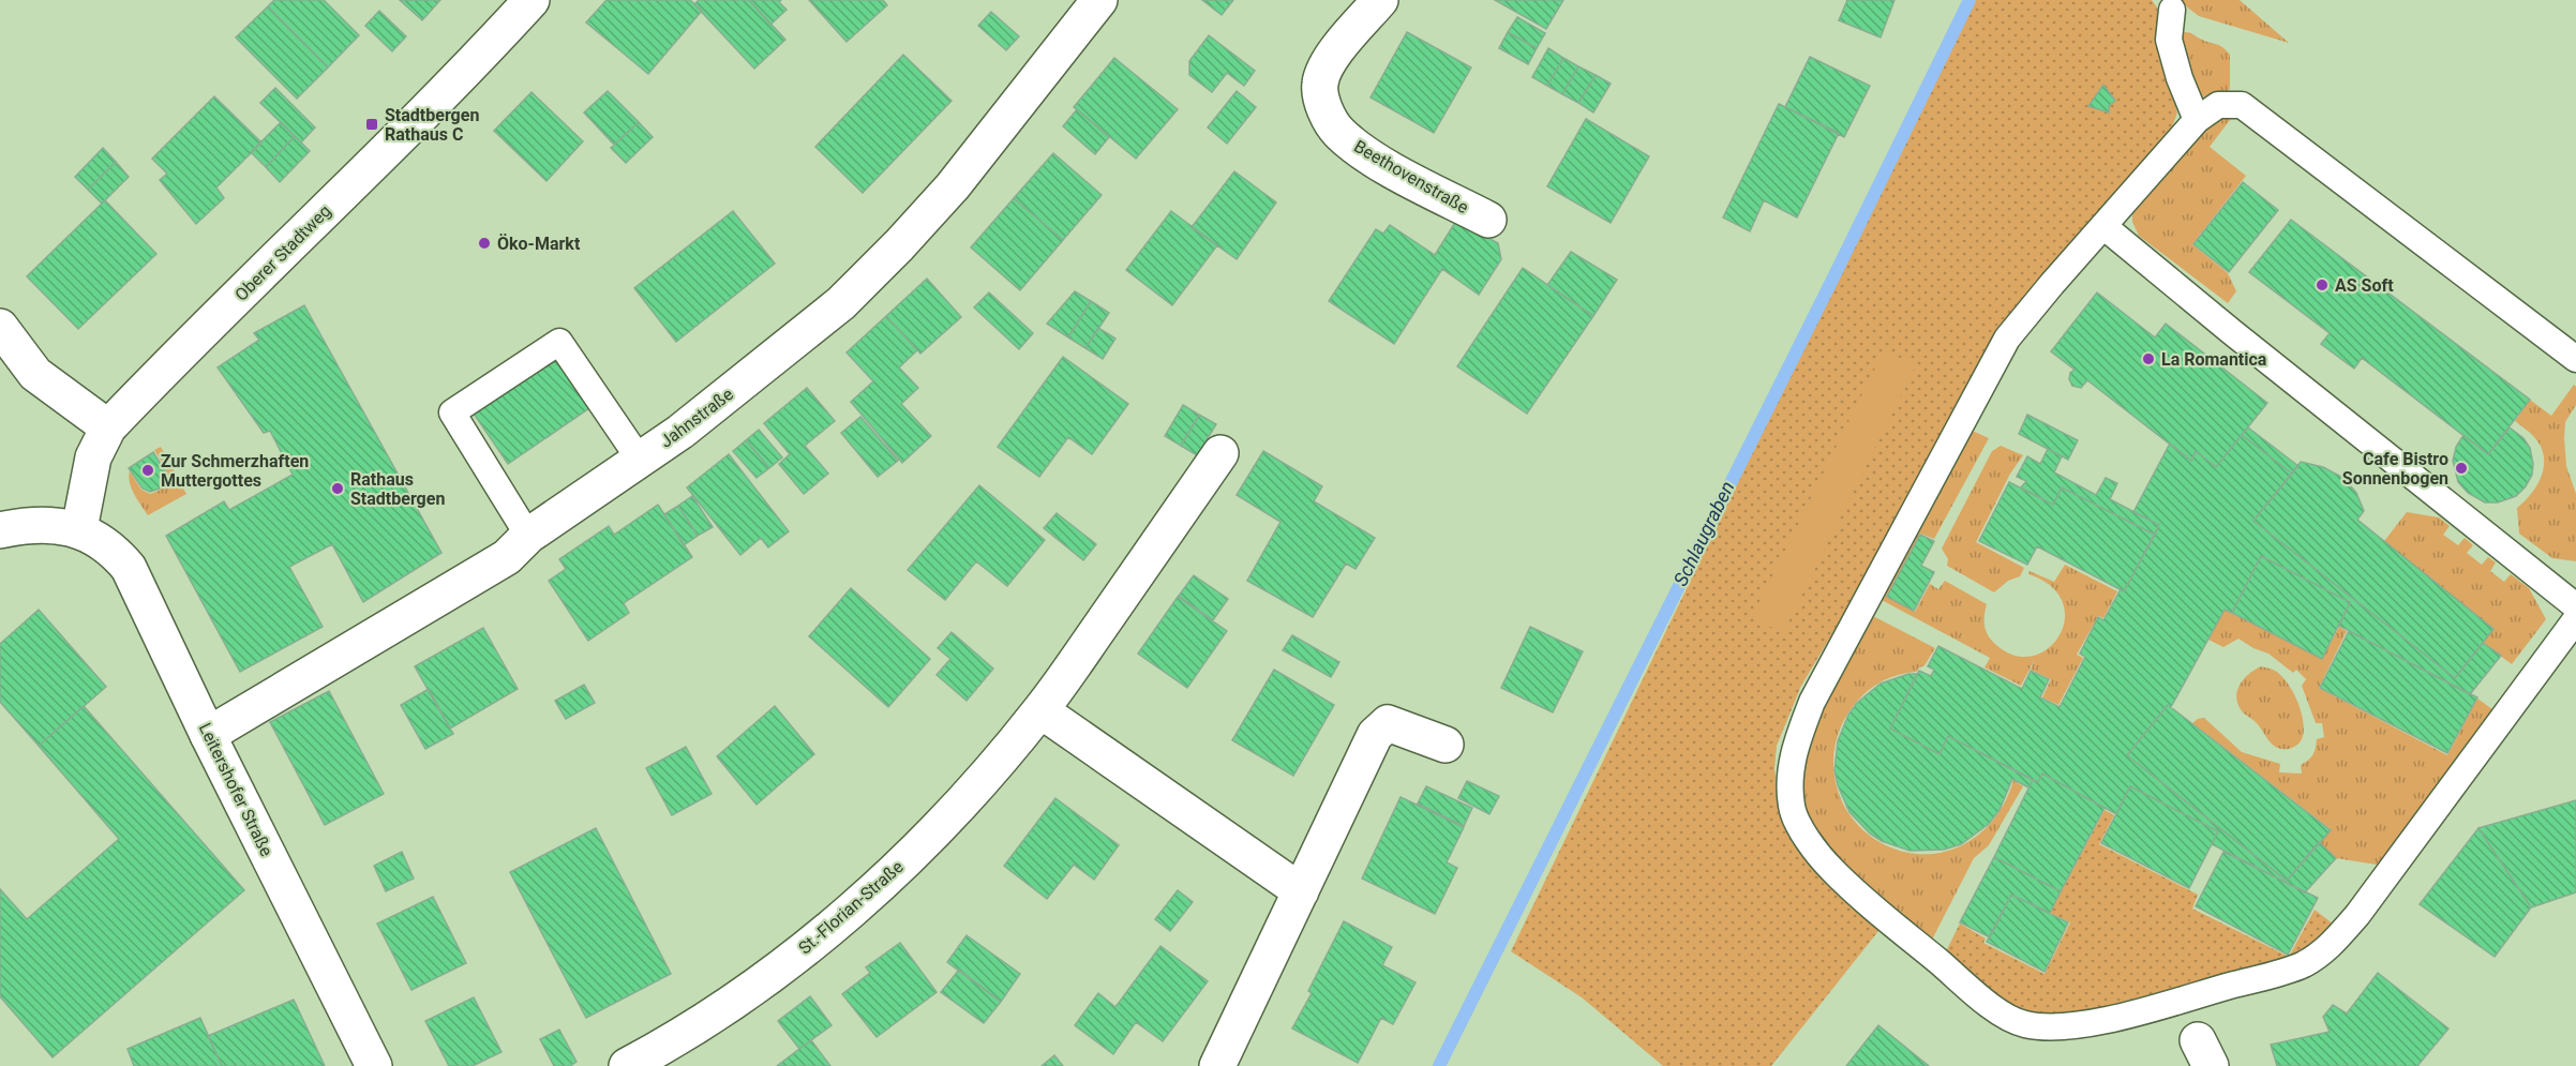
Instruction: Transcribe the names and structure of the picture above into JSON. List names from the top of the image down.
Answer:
{
  "streets": {
    "street": [
      "Beethovenstraße",
      "Oberer Stadtweg",
      "Jahnstraße",
      "Leitershofer Straße",
      "St.-Florian-Straße"
    ]
  },
  "crossings": [
    ["Oberer Stadtweg", "Leitershofer Straße"],
    ["Jahnstraße", "Leitershofer Straße"]
  ],
  "water": ["Schlaugraben"],
  "places": {
    "transit": ["Stadtbergen Rathaus C"],
    "other": [
      "Öko-Markt",
      "AS Soft",
      "La Romantica",
      "Cafe Bistro Sonnenbogen",
      "Zur Schmerzhaften Muttergottes",
      "Rathaus Stadtbergen"
    ]
  }
}
